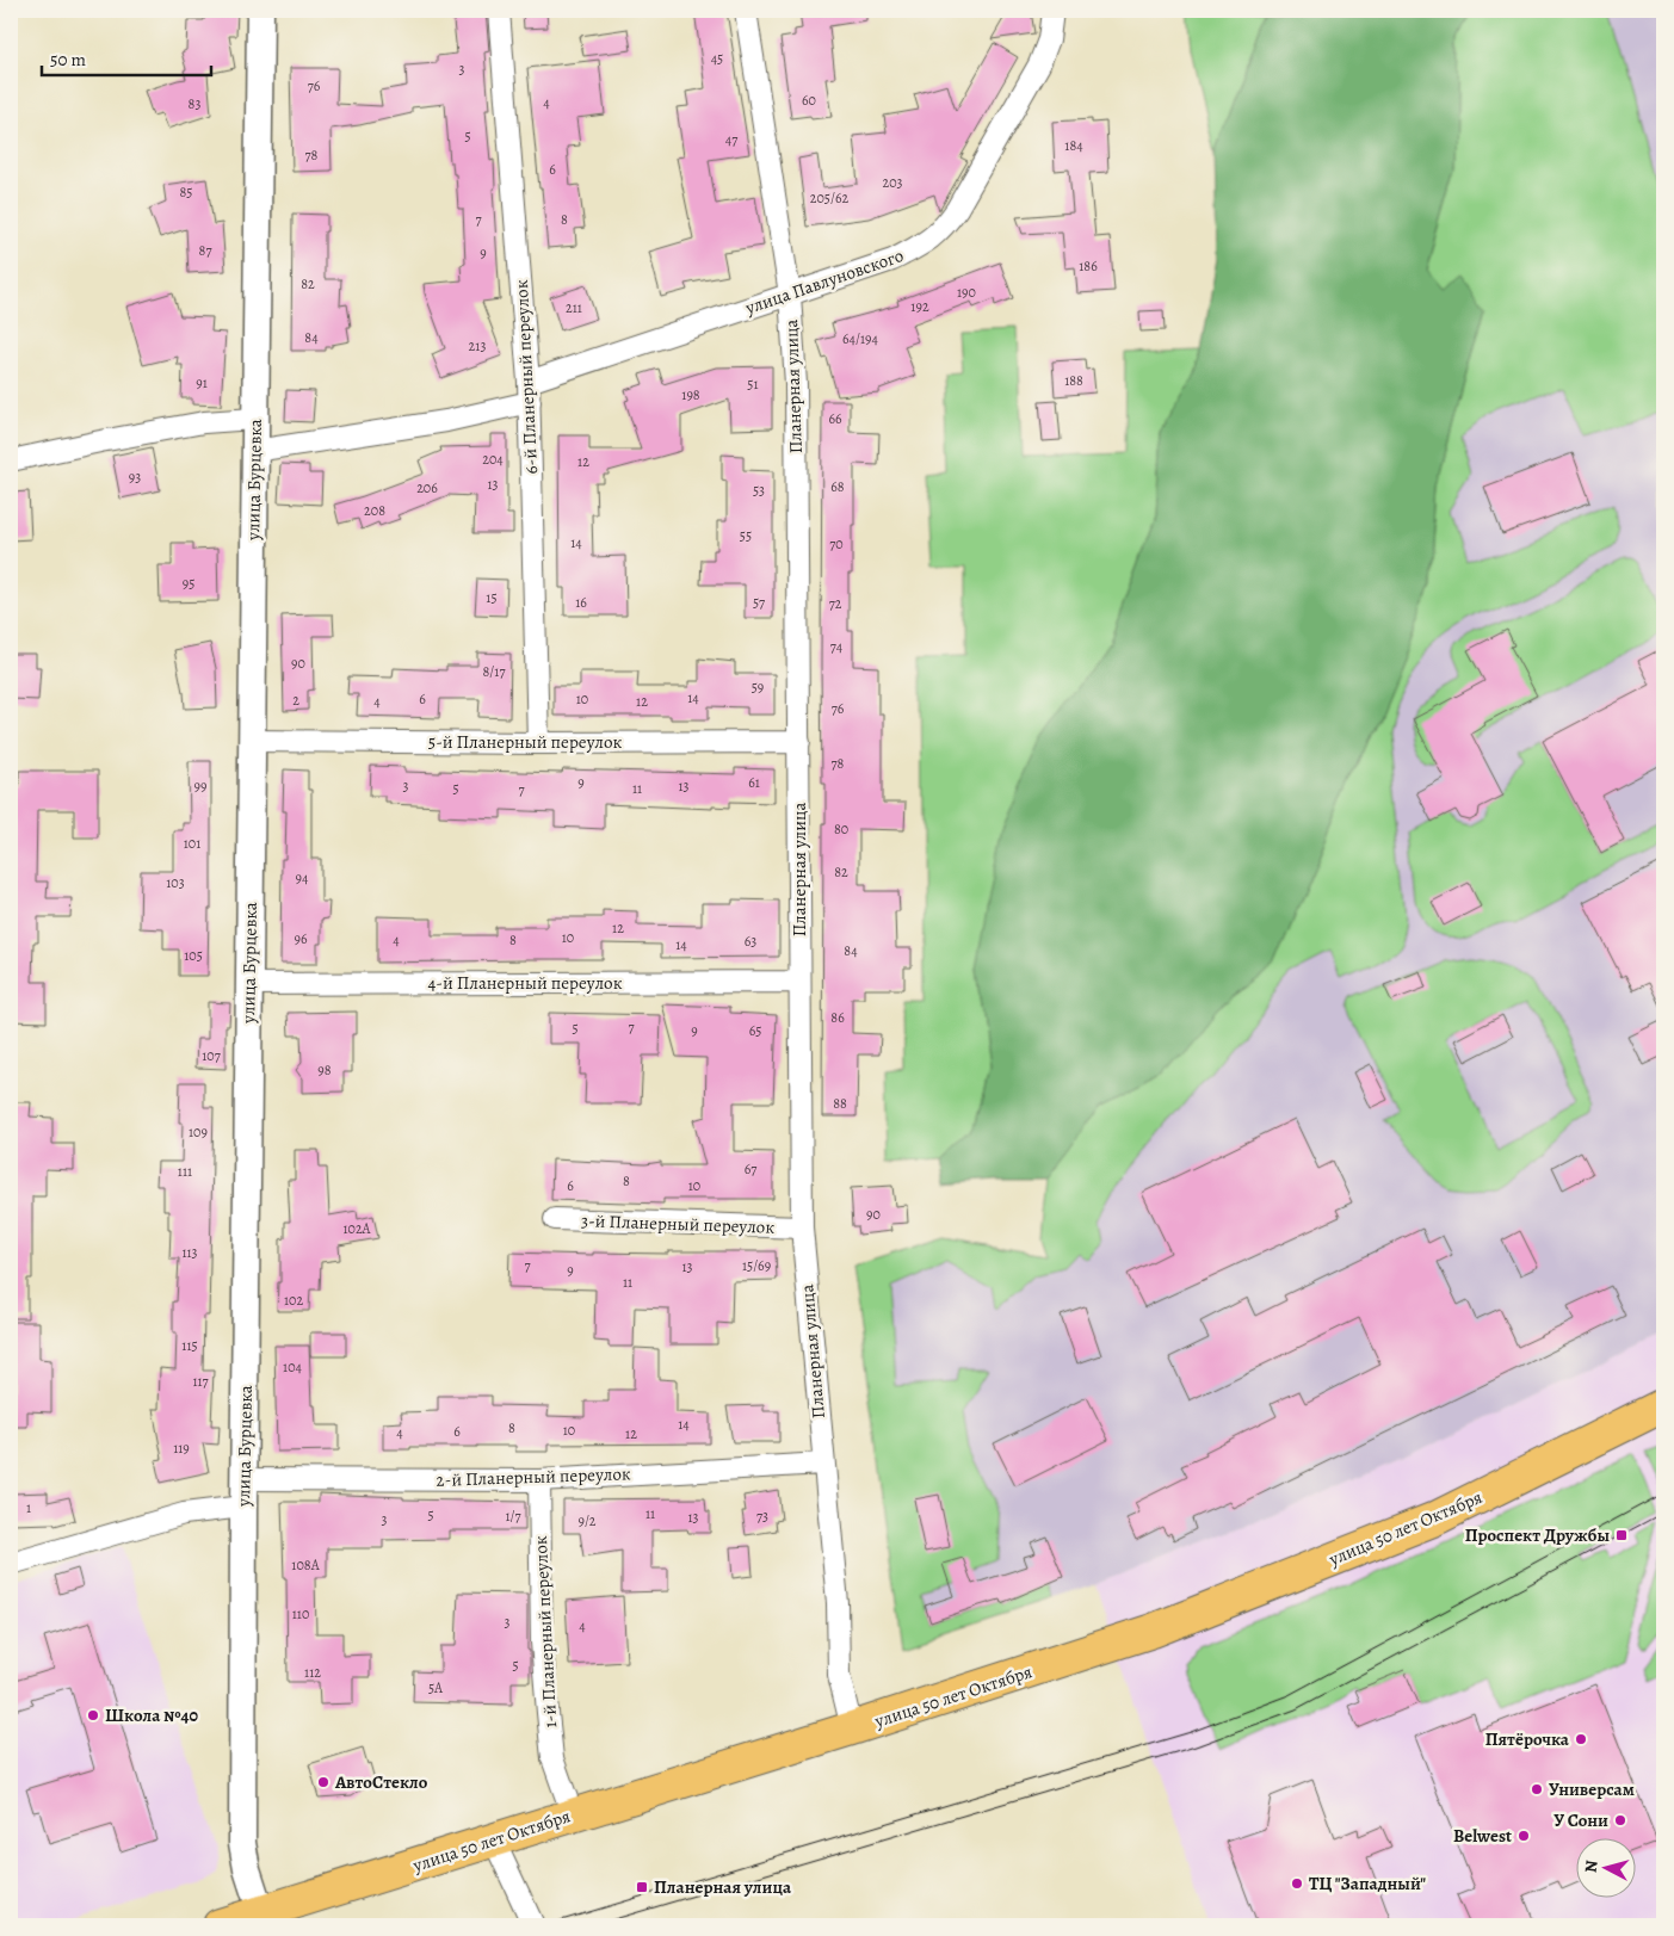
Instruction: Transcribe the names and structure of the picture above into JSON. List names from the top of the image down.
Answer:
{
  "streets": {
    "main road": ["улица 50 лет Октября"],
    "street": [
      "улица Павлуновского",
      "6-й Планерный переулок",
      "Планерная улица",
      "улица Бурцевка",
      "5-й Планерный переулок",
      "4-й Планерный переулок",
      "3-й Планерный переулок",
      "2-й Планерный переулок",
      "1-й Планерный переулок"
    ]
  },
  "crossings": [
    ["улица Павлуновского", "6-й Планерный переулок"],
    ["улица Павлуновского", "Планерная улица"],
    ["улица Павлуновского", "улица Бурцевка"],
    ["6-й Планерный переулок", "5-й Планерный переулок"],
    ["Планерная улица", "5-й Планерный переулок"],
    ["Планерная улица", "4-й Планерный переулок"],
    ["Планерная улица", "3-й Планерный переулок"],
    ["Планерная улица", "2-й Планерный переулок"],
    ["Планерная улица", "улица 50 лет Октября"],
    ["улица Бурцевка", "5-й Планерный переулок"],
    ["улица Бурцевка", "4-й Планерный переулок"],
    ["улица Бурцевка", "2-й Планерный переулок"],
    ["улица Бурцевка", "улица 50 лет Октября"],
    ["2-й Планерный переулок", "1-й Планерный переулок"],
    ["улица 50 лет Октября", "1-й Планерный переулок"]
  ],
  "places": {
    "transit": ["Проспект Дружбы", "Планерная улица"],
    "other": [
      "Школа №40",
      "Пятёрочка",
      "АвтоСтекло",
      "Универсам",
      "У Сони",
      "Belwest",
      "ТЦ \"Западный\""
    ]
  },
  "house_numbers": [
    "45",
    "3",
    "76",
    "60",
    "4",
    "83",
    "5",
    "47",
    "184",
    "78",
    "6",
    "203",
    "85",
    "205/62",
    "7",
    "8",
    "87",
    "9",
    "186",
    "82",
    "190",
    "192",
    "211",
    "84",
    "64/194",
    "213",
    "188",
    "91",
    "51",
    "198",
    "66",
    "204",
    "12",
    "93",
    "13",
    "68",
    "206",
    "53",
    "208",
    "55",
    "14",
    "70",
    "95",
    "15",
    "16",
    "57",
    "72",
    "74",
    "90",
    "8/17",
    "59",
    "14",
    "6",
    "10",
    "2",
    "4",
    "12",
    "76",
    "78",
    "9",
    "61",
    "99",
    "3",
    "13",
    "5",
    "11",
    "7",
    "80",
    "101",
    "82",
    "94",
    "103",
    "12",
    "10",
    "96",
    "4",
    "8",
    "63",
    "14",
    "84",
    "105",
    "86",
    "7",
    "5",
    "9",
    "65",
    "107",
    "98",
    "88",
    "109",
    "67",
    "111",
    "8",
    "6",
    "10",
    "90",
    "102А",
    "113",
    "7",
    "15/69",
    "13",
    "9",
    "11",
    "102",
    "115",
    "104",
    "117",
    "14",
    "8",
    "10",
    "6",
    "4",
    "12",
    "119",
    "1",
    "11",
    "5",
    "1/7",
    "73",
    "13",
    "3",
    "9/2",
    "108А",
    "110",
    "3",
    "4",
    "5",
    "112",
    "5А"
  ],
  "scale_bar": "50 m",
  "north": "left"
}
